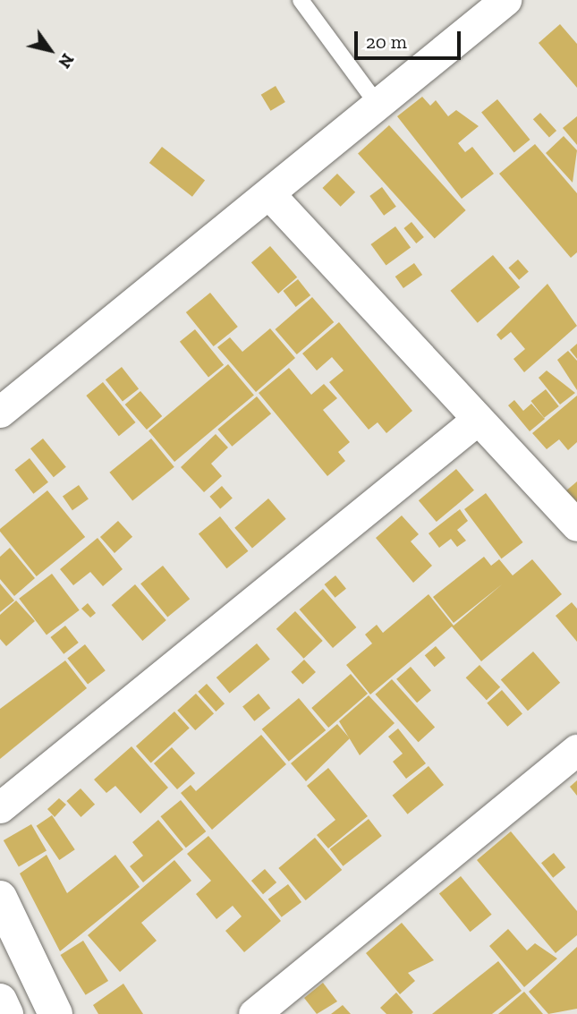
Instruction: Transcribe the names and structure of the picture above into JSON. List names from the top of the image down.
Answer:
{
  "scale_bar": "20 m",
  "north": "bottom right"
}
